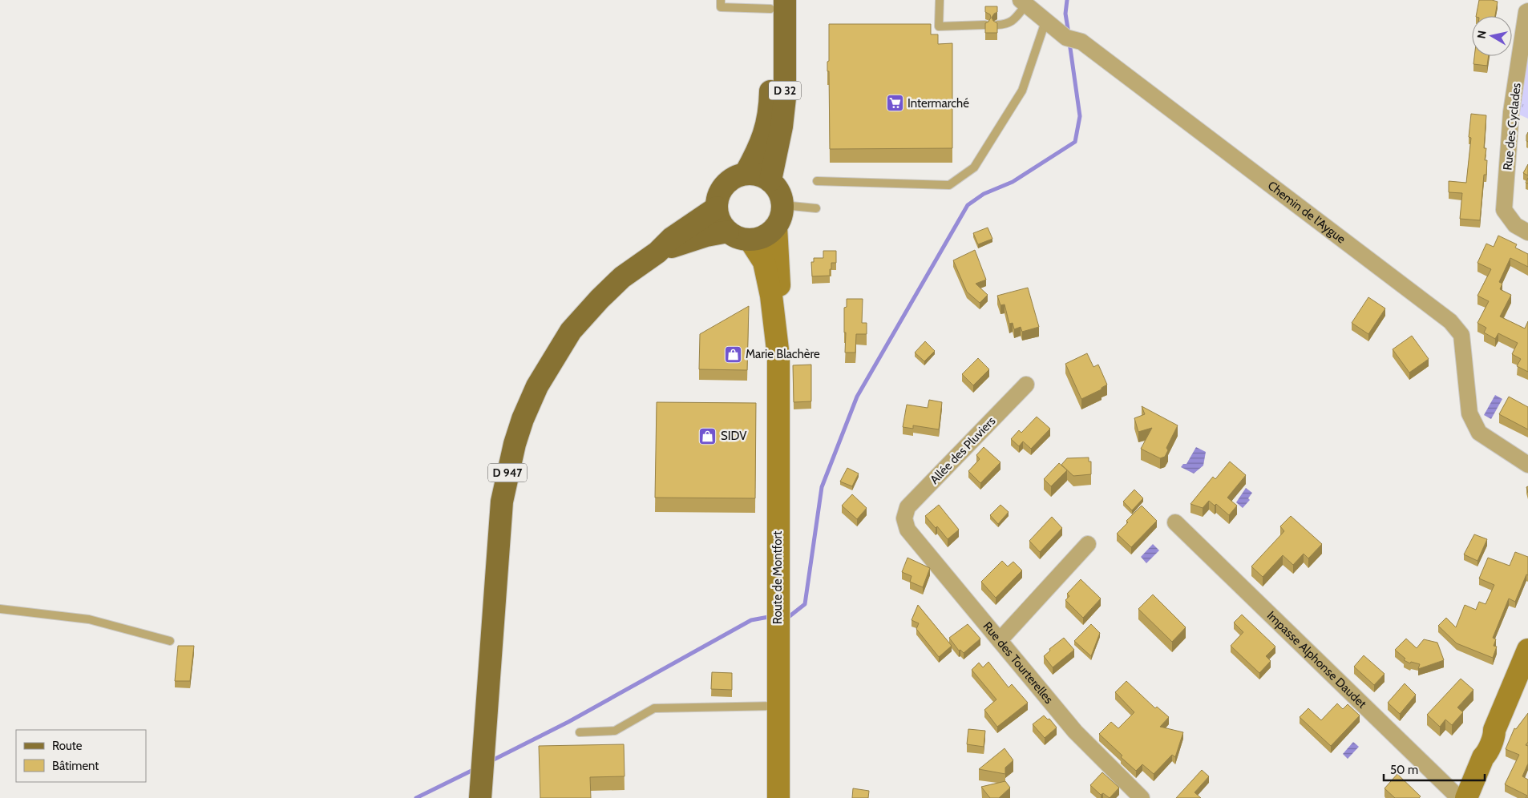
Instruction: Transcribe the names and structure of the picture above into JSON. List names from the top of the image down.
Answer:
{
  "streets": {
    "main road": ["D 32", "D 947", "Route de Montfort"],
    "street": [
      "Rue des Cyclades",
      "Chemin de l'Aygue",
      "Allée des Pluviers",
      "Impasse Alphonse Daudet",
      "Rue des Tourterelles"
    ]
  },
  "crossings": [
    ["D 32", "D 947"],
    ["D 32", "Route de Montfort"],
    ["Allée des Pluviers", "Rue des Tourterelles"],
    ["D 947", "Route de Montfort"]
  ],
  "places": {
    "supermarket": ["Intermarché"],
    "shop": ["Marie Blachère", "SIDV"]
  },
  "legend": ["Route", "Bâtiment"],
  "scale_bar": "50 m",
  "north": "left"
}
